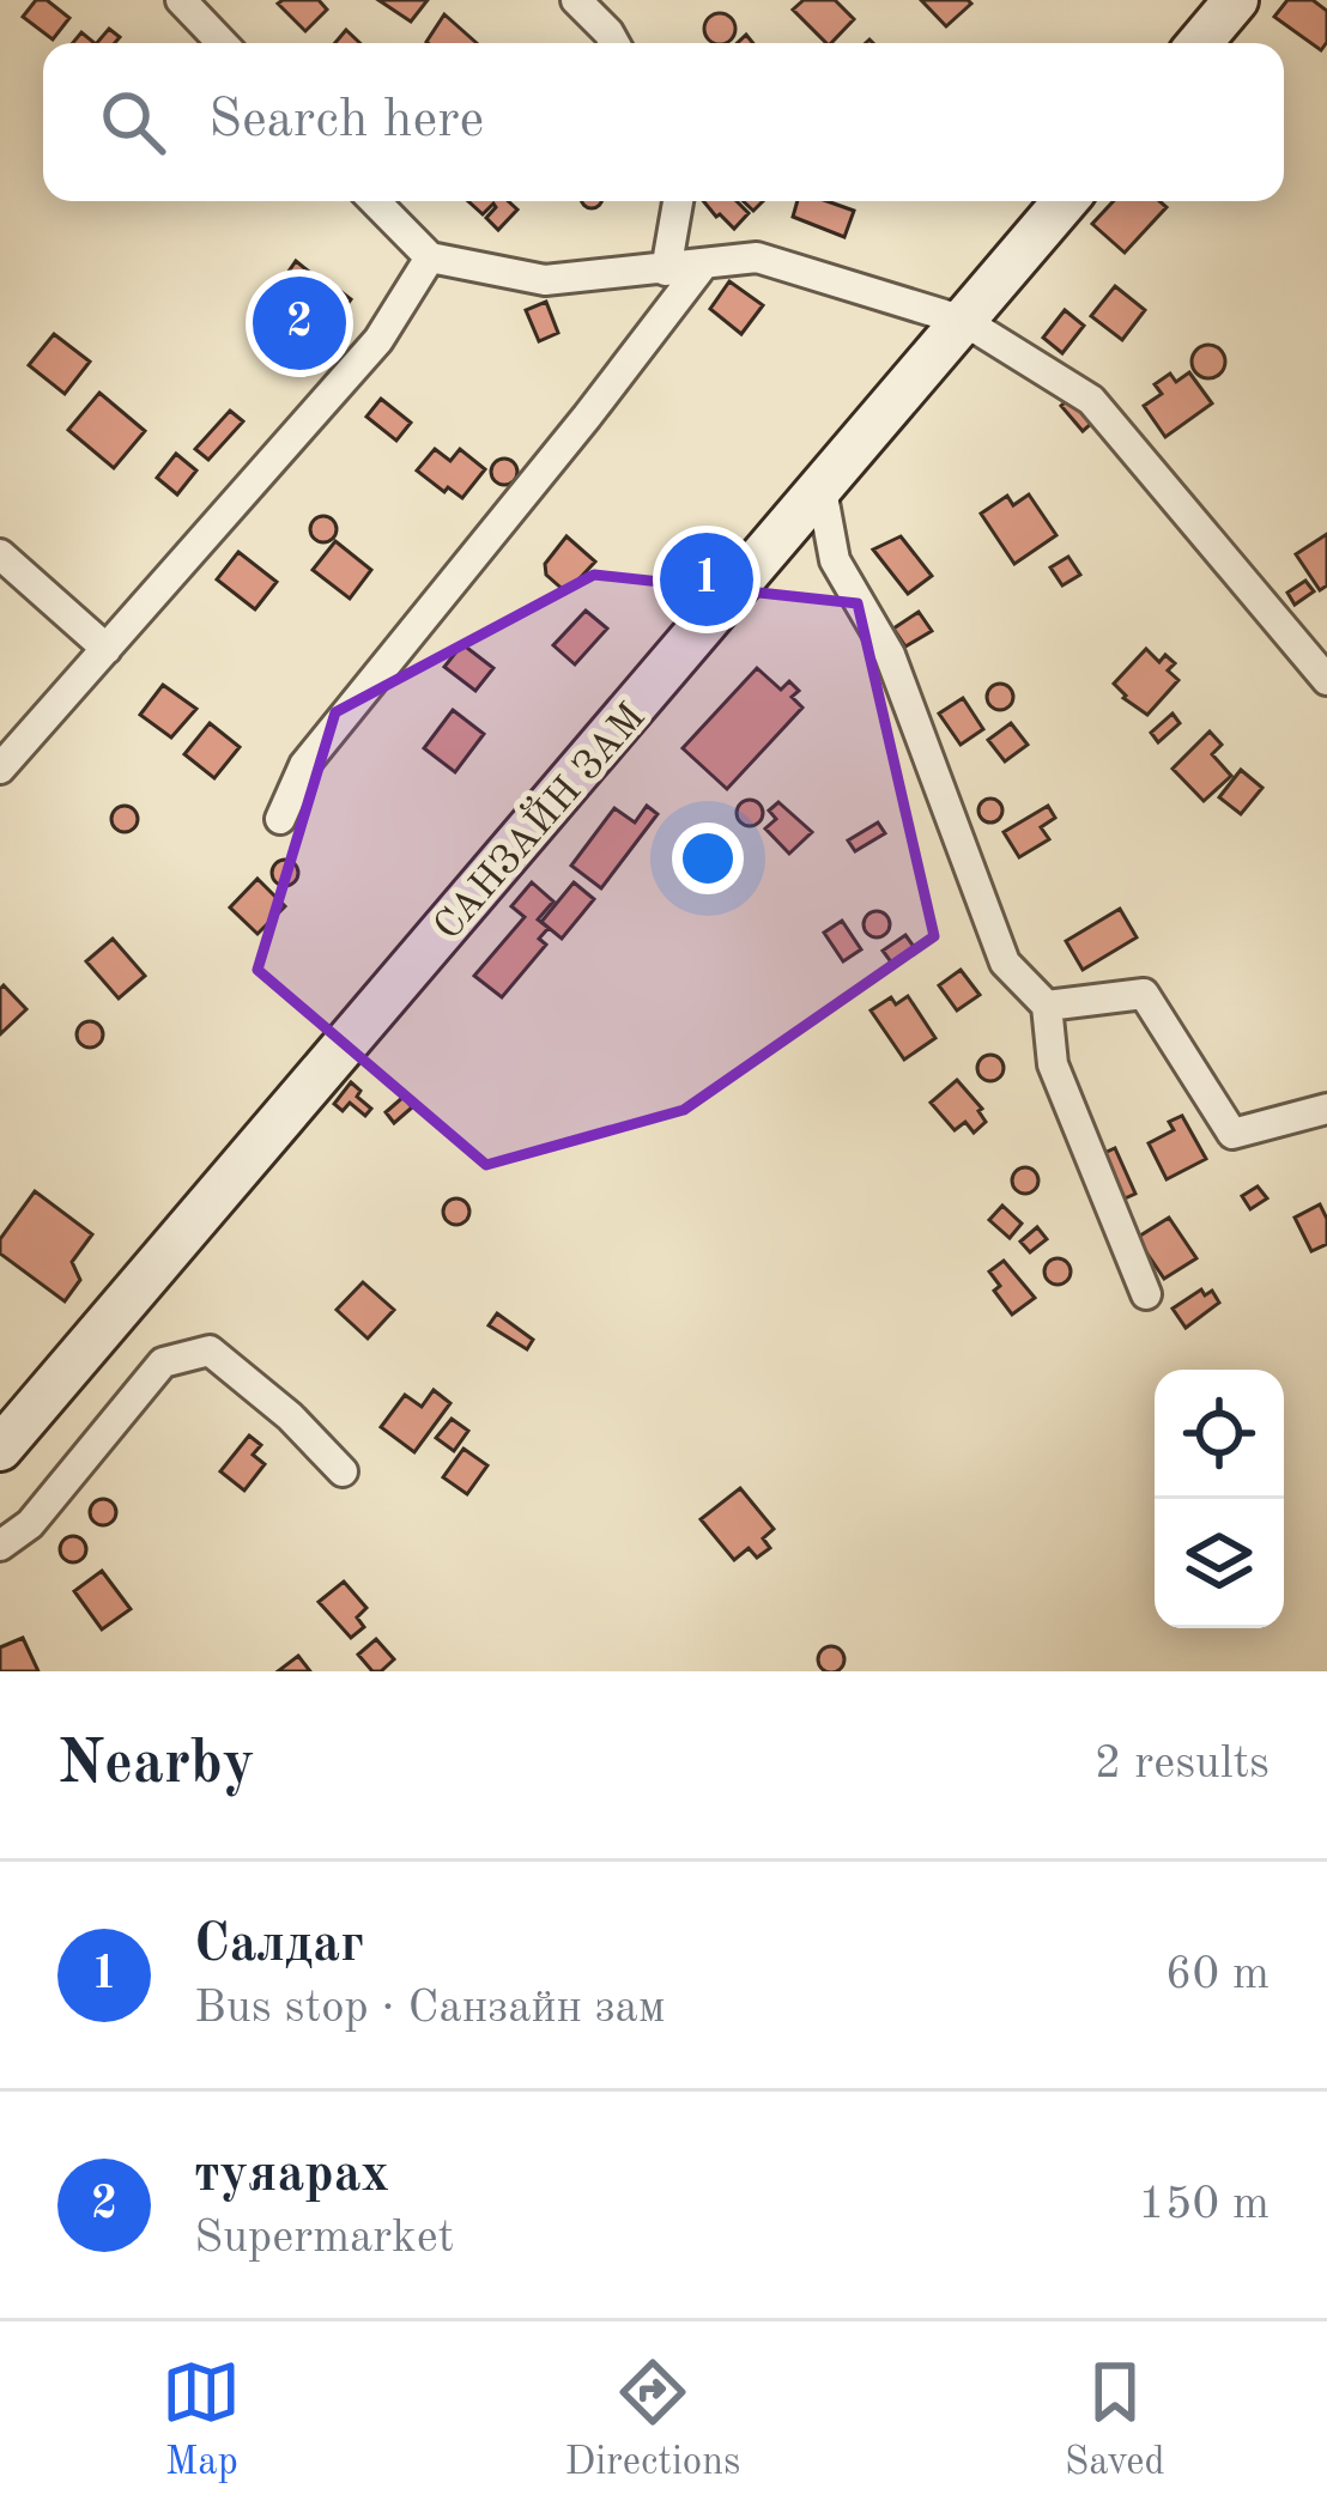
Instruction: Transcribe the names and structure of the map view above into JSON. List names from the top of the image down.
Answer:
{
  "streets": {
    "main road": ["САНЗАЙН ЗАМ"]
  },
  "page": {
    "search": "Search here",
    "pins": ["2", "1"],
    "heading": ["Nearby", "2 results"],
    "list": [
      {
        "mark": "1",
        "name": "Салдаг",
        "note": "Bus stop · Санзайн зам",
        "value": "60 m"
      },
      {
        "mark": "2",
        "name": "туяарах",
        "note": "Supermarket",
        "value": "150 m"
      }
    ],
    "nav": ["Map", "Directions", "Saved"]
  }
}
